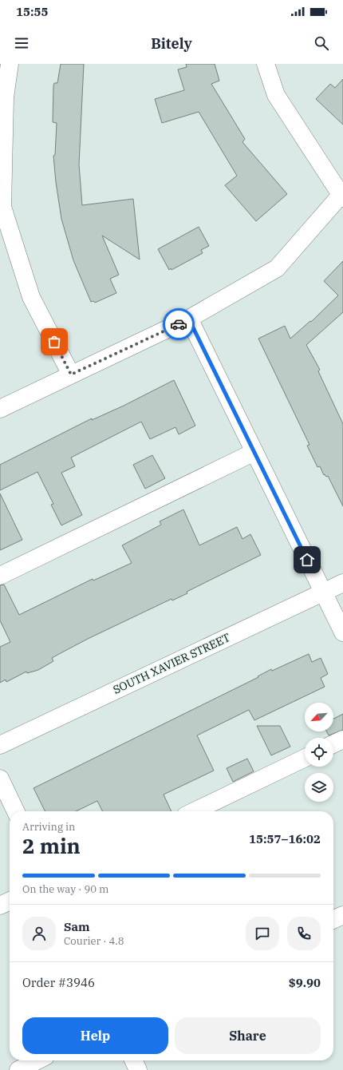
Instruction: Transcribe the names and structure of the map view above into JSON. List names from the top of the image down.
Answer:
{
  "streets": {
    "street": ["SOUTH XAVIER STREET"]
  },
  "north": "bottom left",
  "page": {
    "status": "15:55",
    "header": "Bitely",
    "heading": ["2 min", "Arriving in", "15:57–16:02"],
    "panel": [
      "Sam",
      "Courier · 4.8",
      "Order #3946",
      "$9.90"
    ],
    "bar": "On the way · 90 m",
    "buttons": ["Help", "Share"]
  }
}
